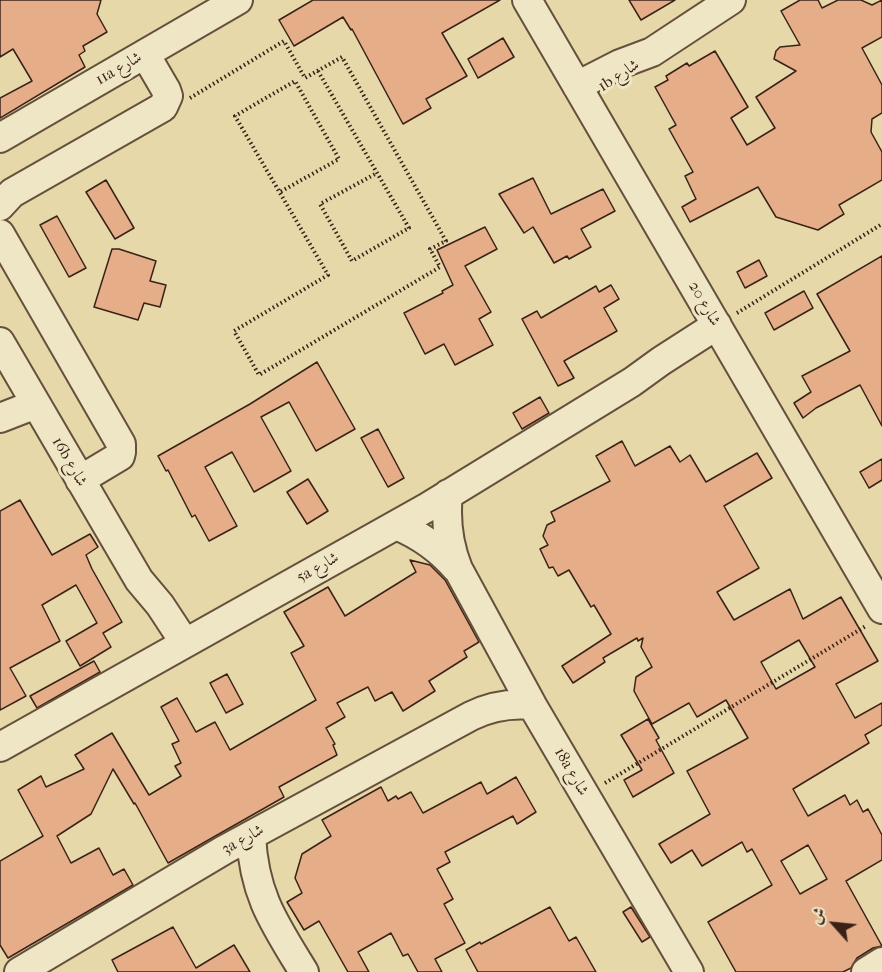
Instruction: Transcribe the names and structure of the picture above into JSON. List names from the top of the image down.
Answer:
{
  "streets": {
    "street": [
      "11a شارع",
      "1b شارع",
      "شارع 20",
      "16b شارع",
      "5a شارع",
      "18a شارع",
      "3a شارع"
    ]
  },
  "crossings": [
    ["1b شارع", "شارع 20"],
    ["شارع 20", "5a شارع"],
    ["16b شارع", "5a شارع"],
    ["5a شارع", "18a شارع"],
    ["18a شارع", "3a شارع"]
  ],
  "north": "top left"
}
